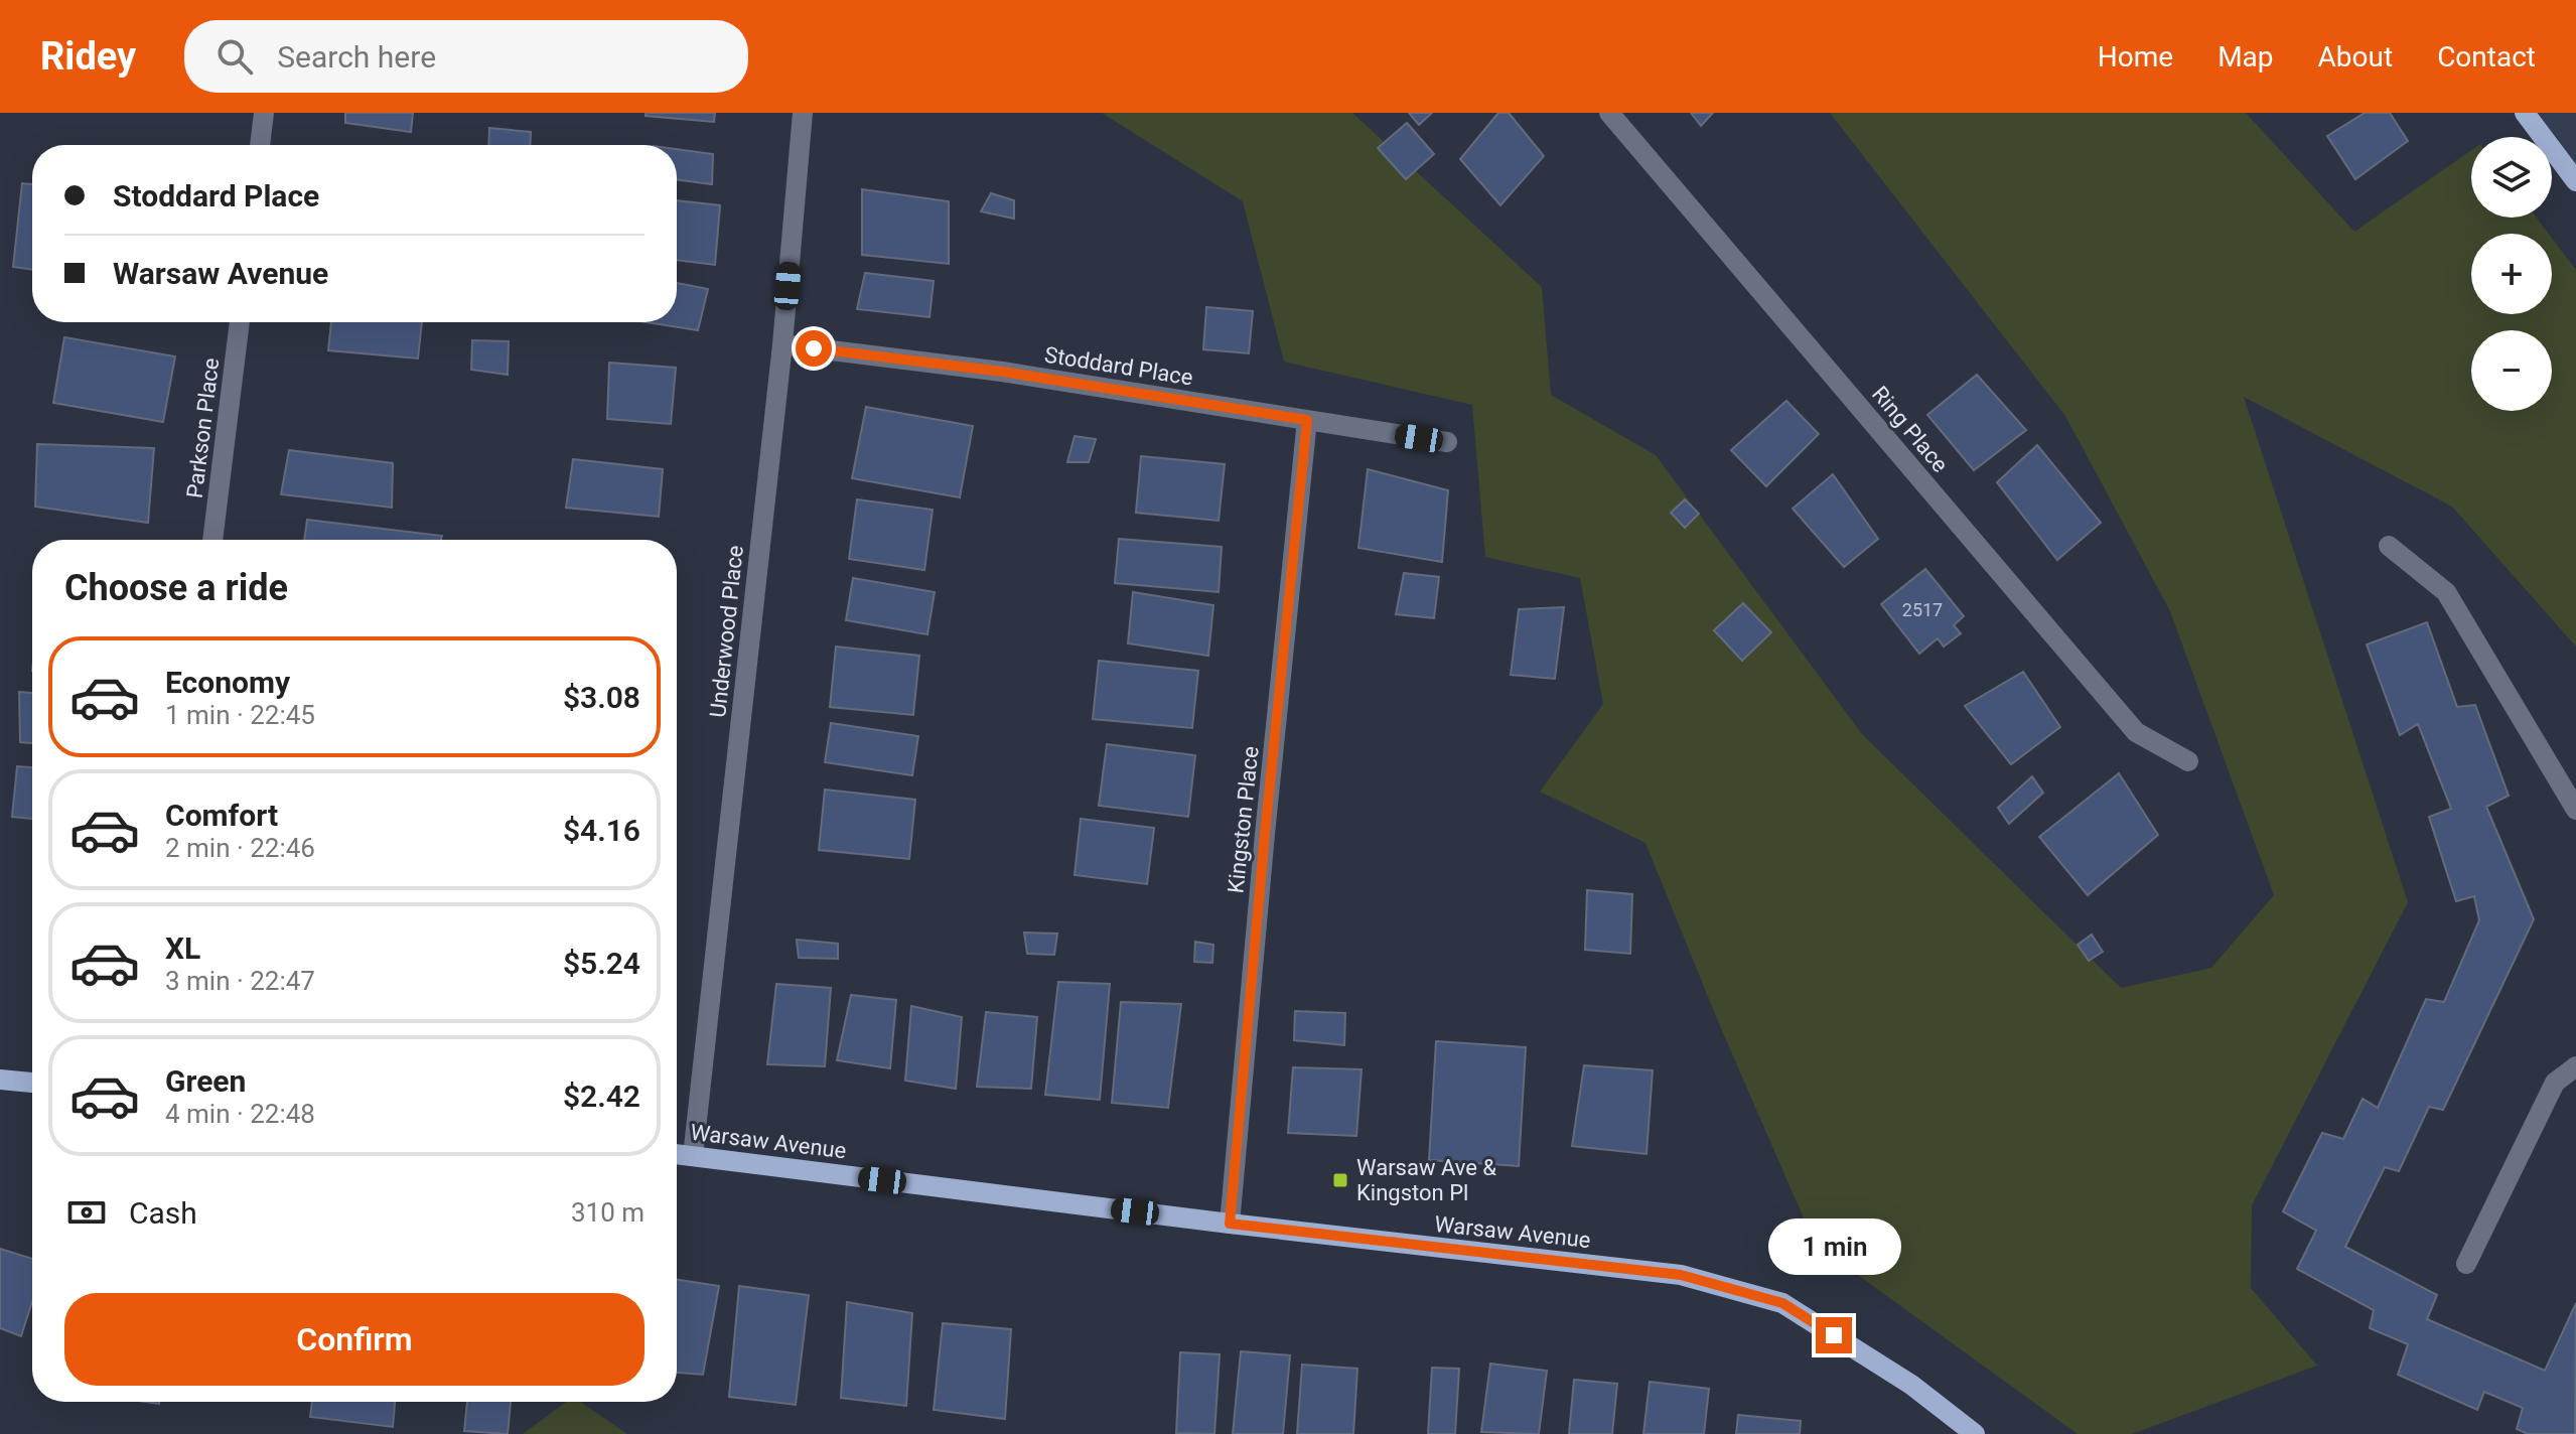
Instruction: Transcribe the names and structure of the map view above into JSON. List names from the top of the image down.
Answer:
{
  "streets": {
    "main road": ["Warsaw Avenue"],
    "street": [
      "Stoddard Place",
      "Parkson Place",
      "Ring Place",
      "Underwood Place",
      "Kingston Place"
    ]
  },
  "crossings": [
    ["Stoddard Place", "Underwood Place"],
    ["Stoddard Place", "Kingston Place"],
    ["Underwood Place", "Warsaw Avenue"],
    ["Kingston Place", "Warsaw Avenue"]
  ],
  "places": {
    "transit": ["Warsaw Ave & Kingston Pl"]
  },
  "house_numbers": ["2517"],
  "page": {
    "header": "Ridey",
    "search": "Search here",
    "nav": [
      "Home",
      "Map",
      "About",
      "Contact"
    ],
    "map_buttons": ["+", "−"],
    "banner": ["Stoddard Place", "Warsaw Avenue"],
    "heading": "Choose a ride",
    "list": [
      {
        "name": "Economy",
        "note": "1 min · 22:45",
        "value": "$3.08"
      },
      {
        "name": "Comfort",
        "note": "2 min · 22:46",
        "value": "$4.16"
      },
      {
        "name": "XL",
        "note": "3 min · 22:47",
        "value": "$5.24"
      },
      {
        "name": "Green",
        "note": "4 min · 22:48",
        "value": "$2.42"
      }
    ],
    "pay": ["Cash", "310 m"],
    "bubble": "1 min",
    "buttons": "Confirm"
  }
}
